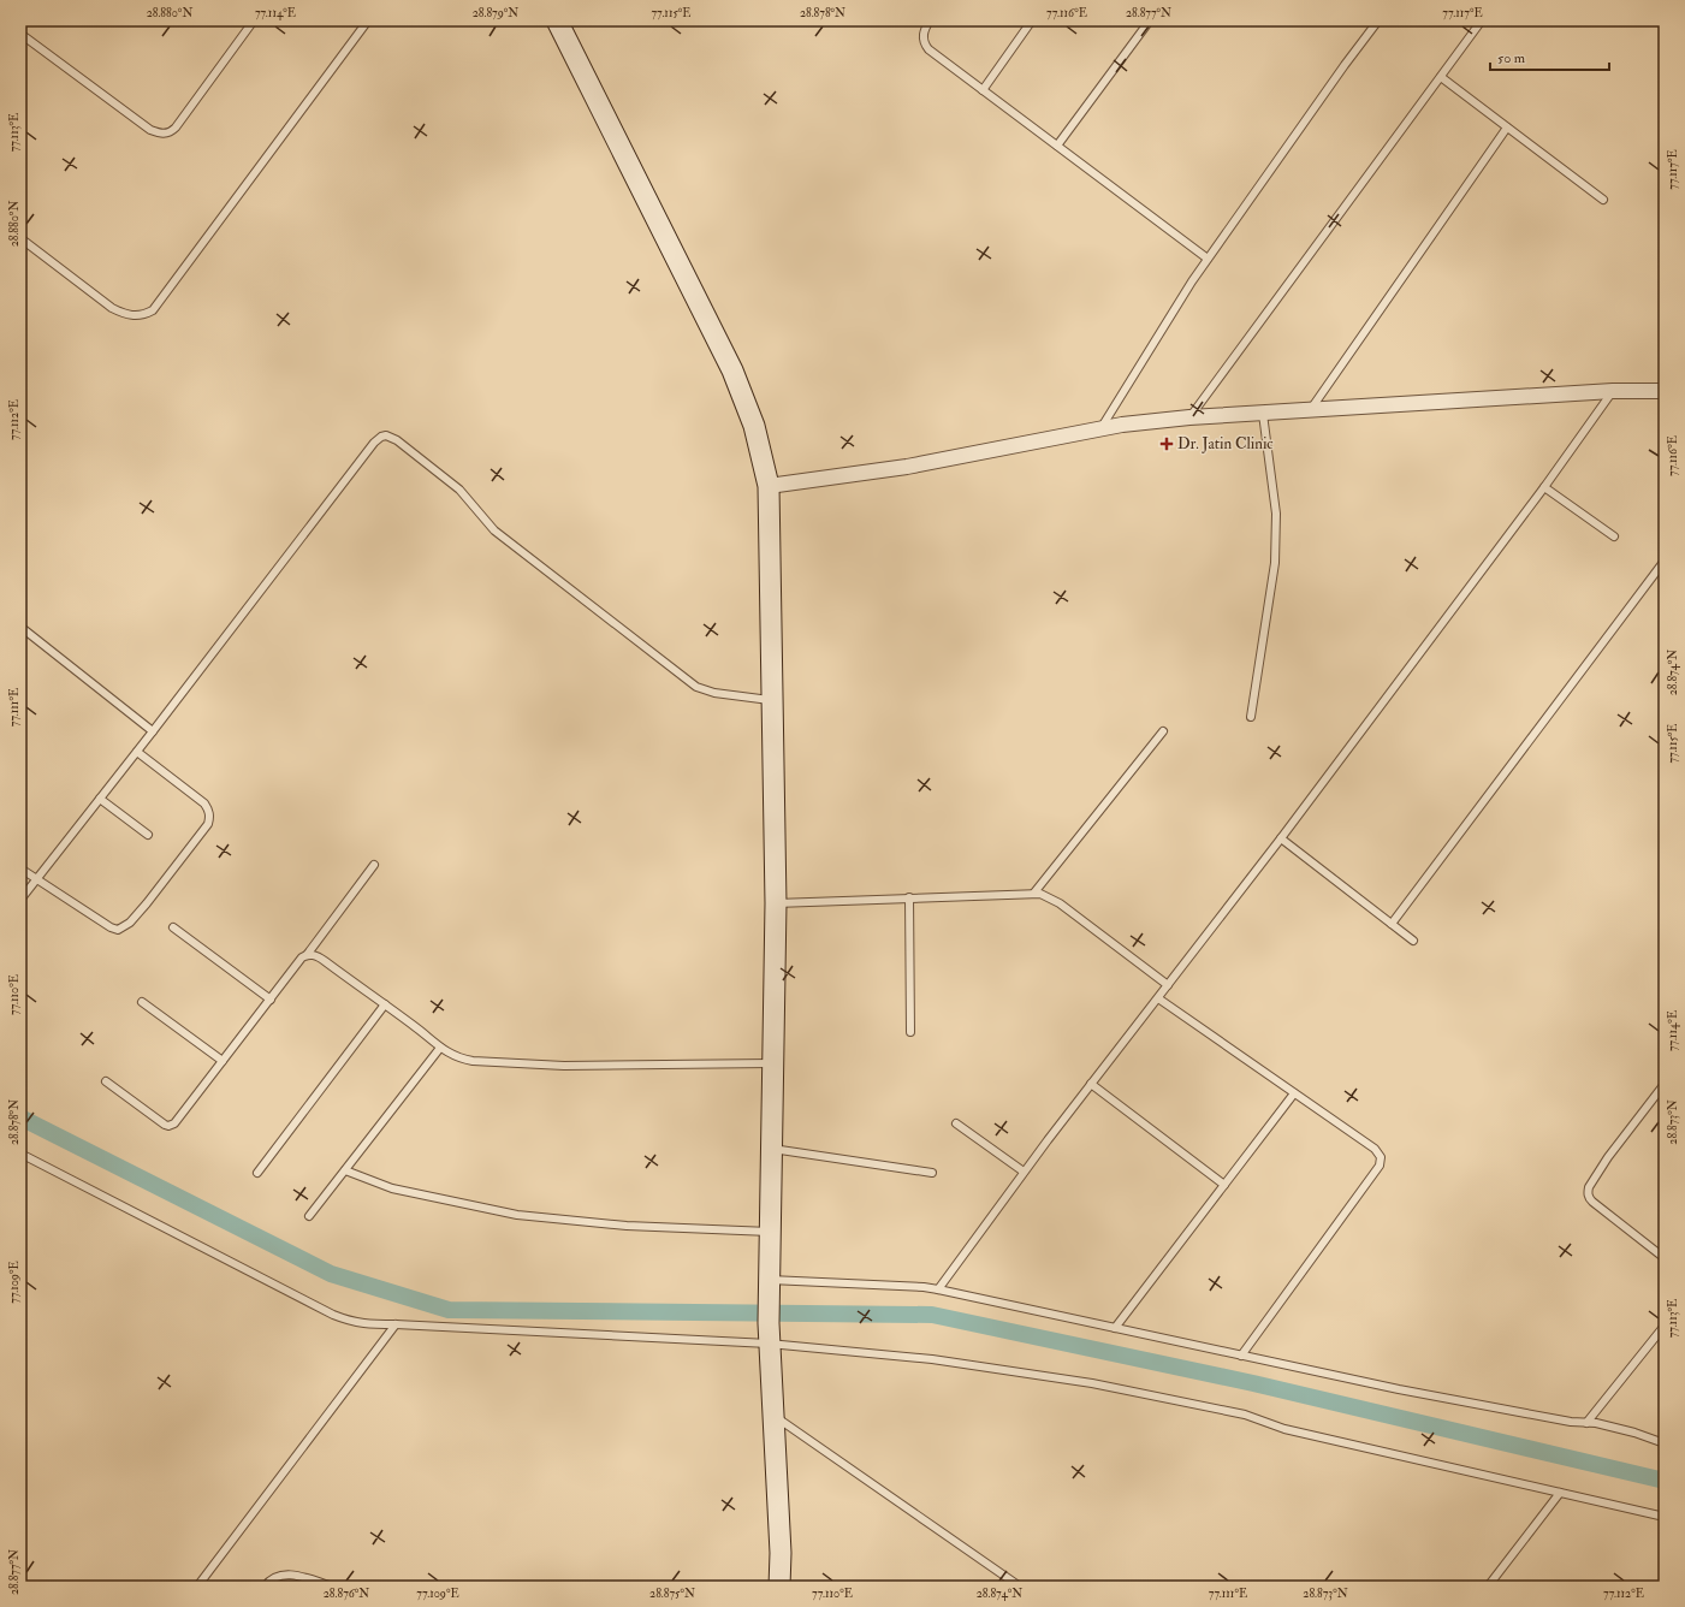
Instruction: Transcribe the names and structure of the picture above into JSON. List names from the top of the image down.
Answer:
{
  "places": {
    "health": ["Dr. Jatin Clinic"]
  },
  "scale_bar": "50 m",
  "coordinates": [
    "28.880°N",
    "77.114°E",
    "28.879°N",
    "77.115°E",
    "28.878°N",
    "77.116°E",
    "28.877°N",
    "77.117°E",
    "77.113°E",
    "77.112°E",
    "28.874°N",
    "77.111°E",
    "77.110°E",
    "28.873°N",
    "77.109°E",
    "28.876°N",
    "28.875°N"
  ]
}
